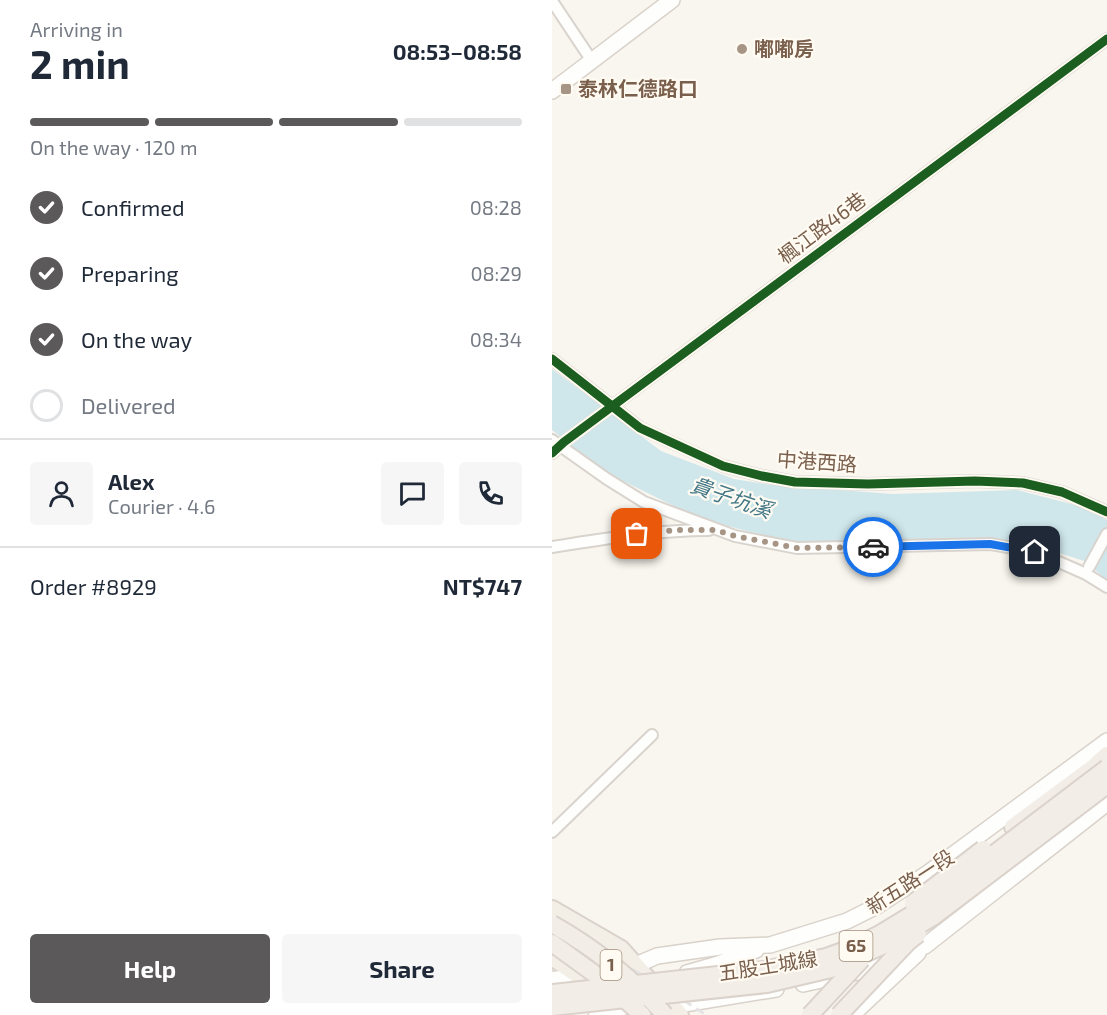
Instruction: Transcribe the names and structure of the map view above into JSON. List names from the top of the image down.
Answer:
{
  "streets": {
    "highway": ["65", "1", "五股土城線"],
    "main road": ["新五路一段"],
    "street": ["楓江路46巷", "中港西路"]
  },
  "crossings": [
    ["楓江路46巷", "中港西路"],
    ["新五路一段", "1"]
  ],
  "water": ["貴子坑溪"],
  "places": {
    "other": ["嘟嘟房"],
    "transit": ["泰林仁德路口"]
  },
  "page": {
    "heading": ["2 min", "Arriving in", "08:53–08:58"],
    "panel": [
      "Alex",
      "Courier · 4.6",
      "Order #8929",
      "NT$747"
    ],
    "bar": "On the way · 120 m",
    "list": [
      ["Confirmed", "08:28"],
      ["Preparing", "08:29"],
      ["On the way", "08:34"],
      "Delivered"
    ],
    "buttons": ["Help", "Share"]
  }
}
